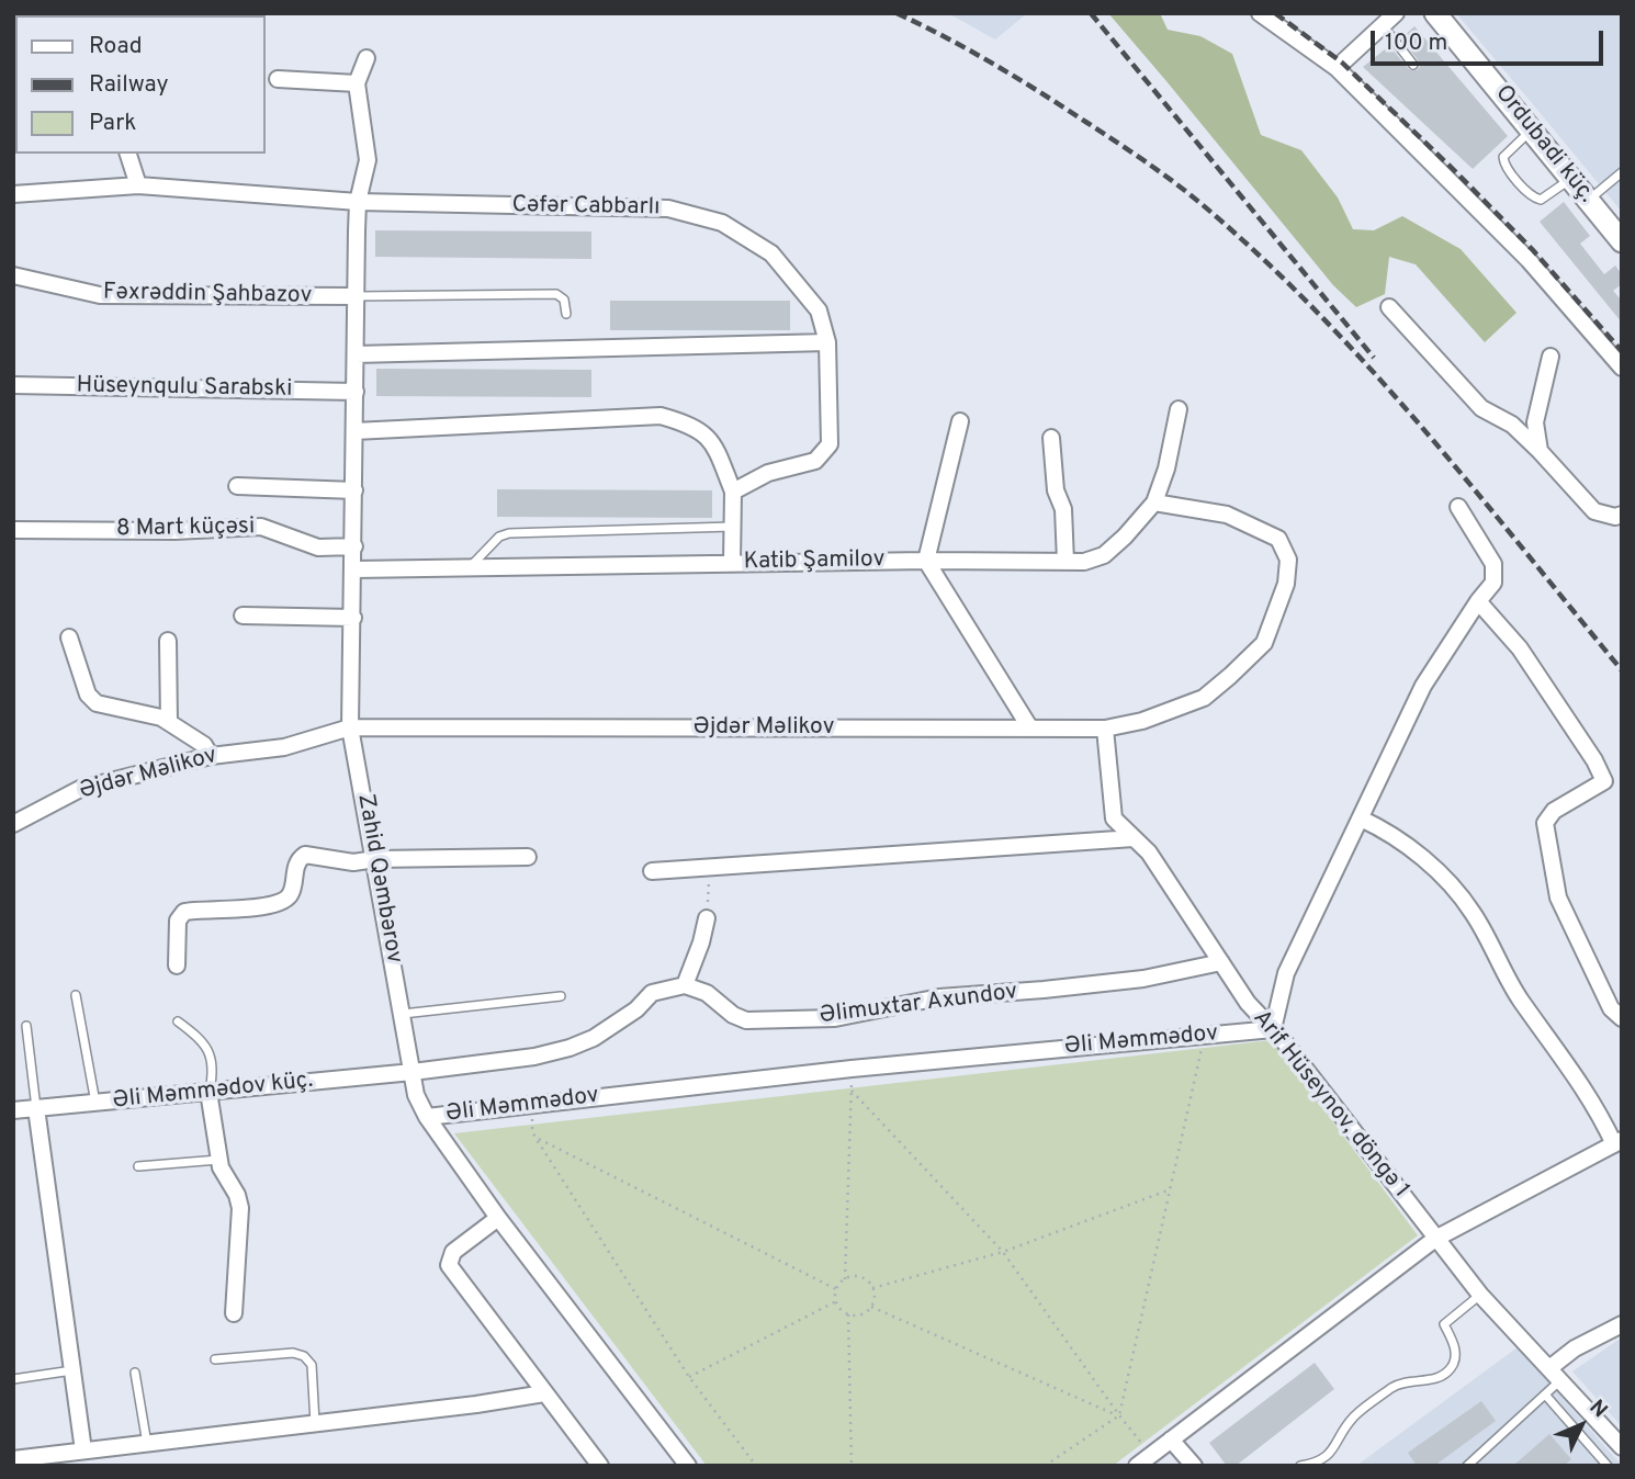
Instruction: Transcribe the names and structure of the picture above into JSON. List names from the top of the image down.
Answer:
{
  "streets": {
    "main road": ["Ordubadi küç."],
    "street": [
      "Cəfər Cabbarlı",
      "Fəxrəddin Şahbazov",
      "Hüseynqulu Sarabski",
      "8 Mart küçəsi",
      "Katib Şamilov",
      "Əjdər Məlikov",
      "Zahid Qəmbərov",
      "Əlimuxtar Axundov",
      "Əli Məmmədov",
      "Əli Məmmədov küç.",
      "Arif Hüseynov, döngə 1"
    ]
  },
  "crossings": [
    ["Cəfər Cabbarlı", "Zahid Qəmbərov"],
    ["Fəxrəddin Şahbazov", "Zahid Qəmbərov"],
    ["Hüseynqulu Sarabski", "Zahid Qəmbərov"],
    ["8 Mart küçəsi", "Zahid Qəmbərov"],
    ["Katib Şamilov", "Əjdər Məlikov"],
    ["Katib Şamilov", "Zahid Qəmbərov"],
    ["Əjdər Məlikov", "Zahid Qəmbərov"],
    ["Əjdər Məlikov", "Arif Hüseynov, döngə 1"],
    ["Zahid Qəmbərov", "Əli Məmmədov"],
    ["Zahid Qəmbərov", "Əli Məmmədov küç."],
    ["Əlimuxtar Axundov", "Arif Hüseynov, döngə 1"],
    ["Əli Məmmədov", "Arif Hüseynov, döngə 1"]
  ],
  "legend": ["Road", "Railway", "Park"],
  "scale_bar": "100 m",
  "north": "top right"
}
